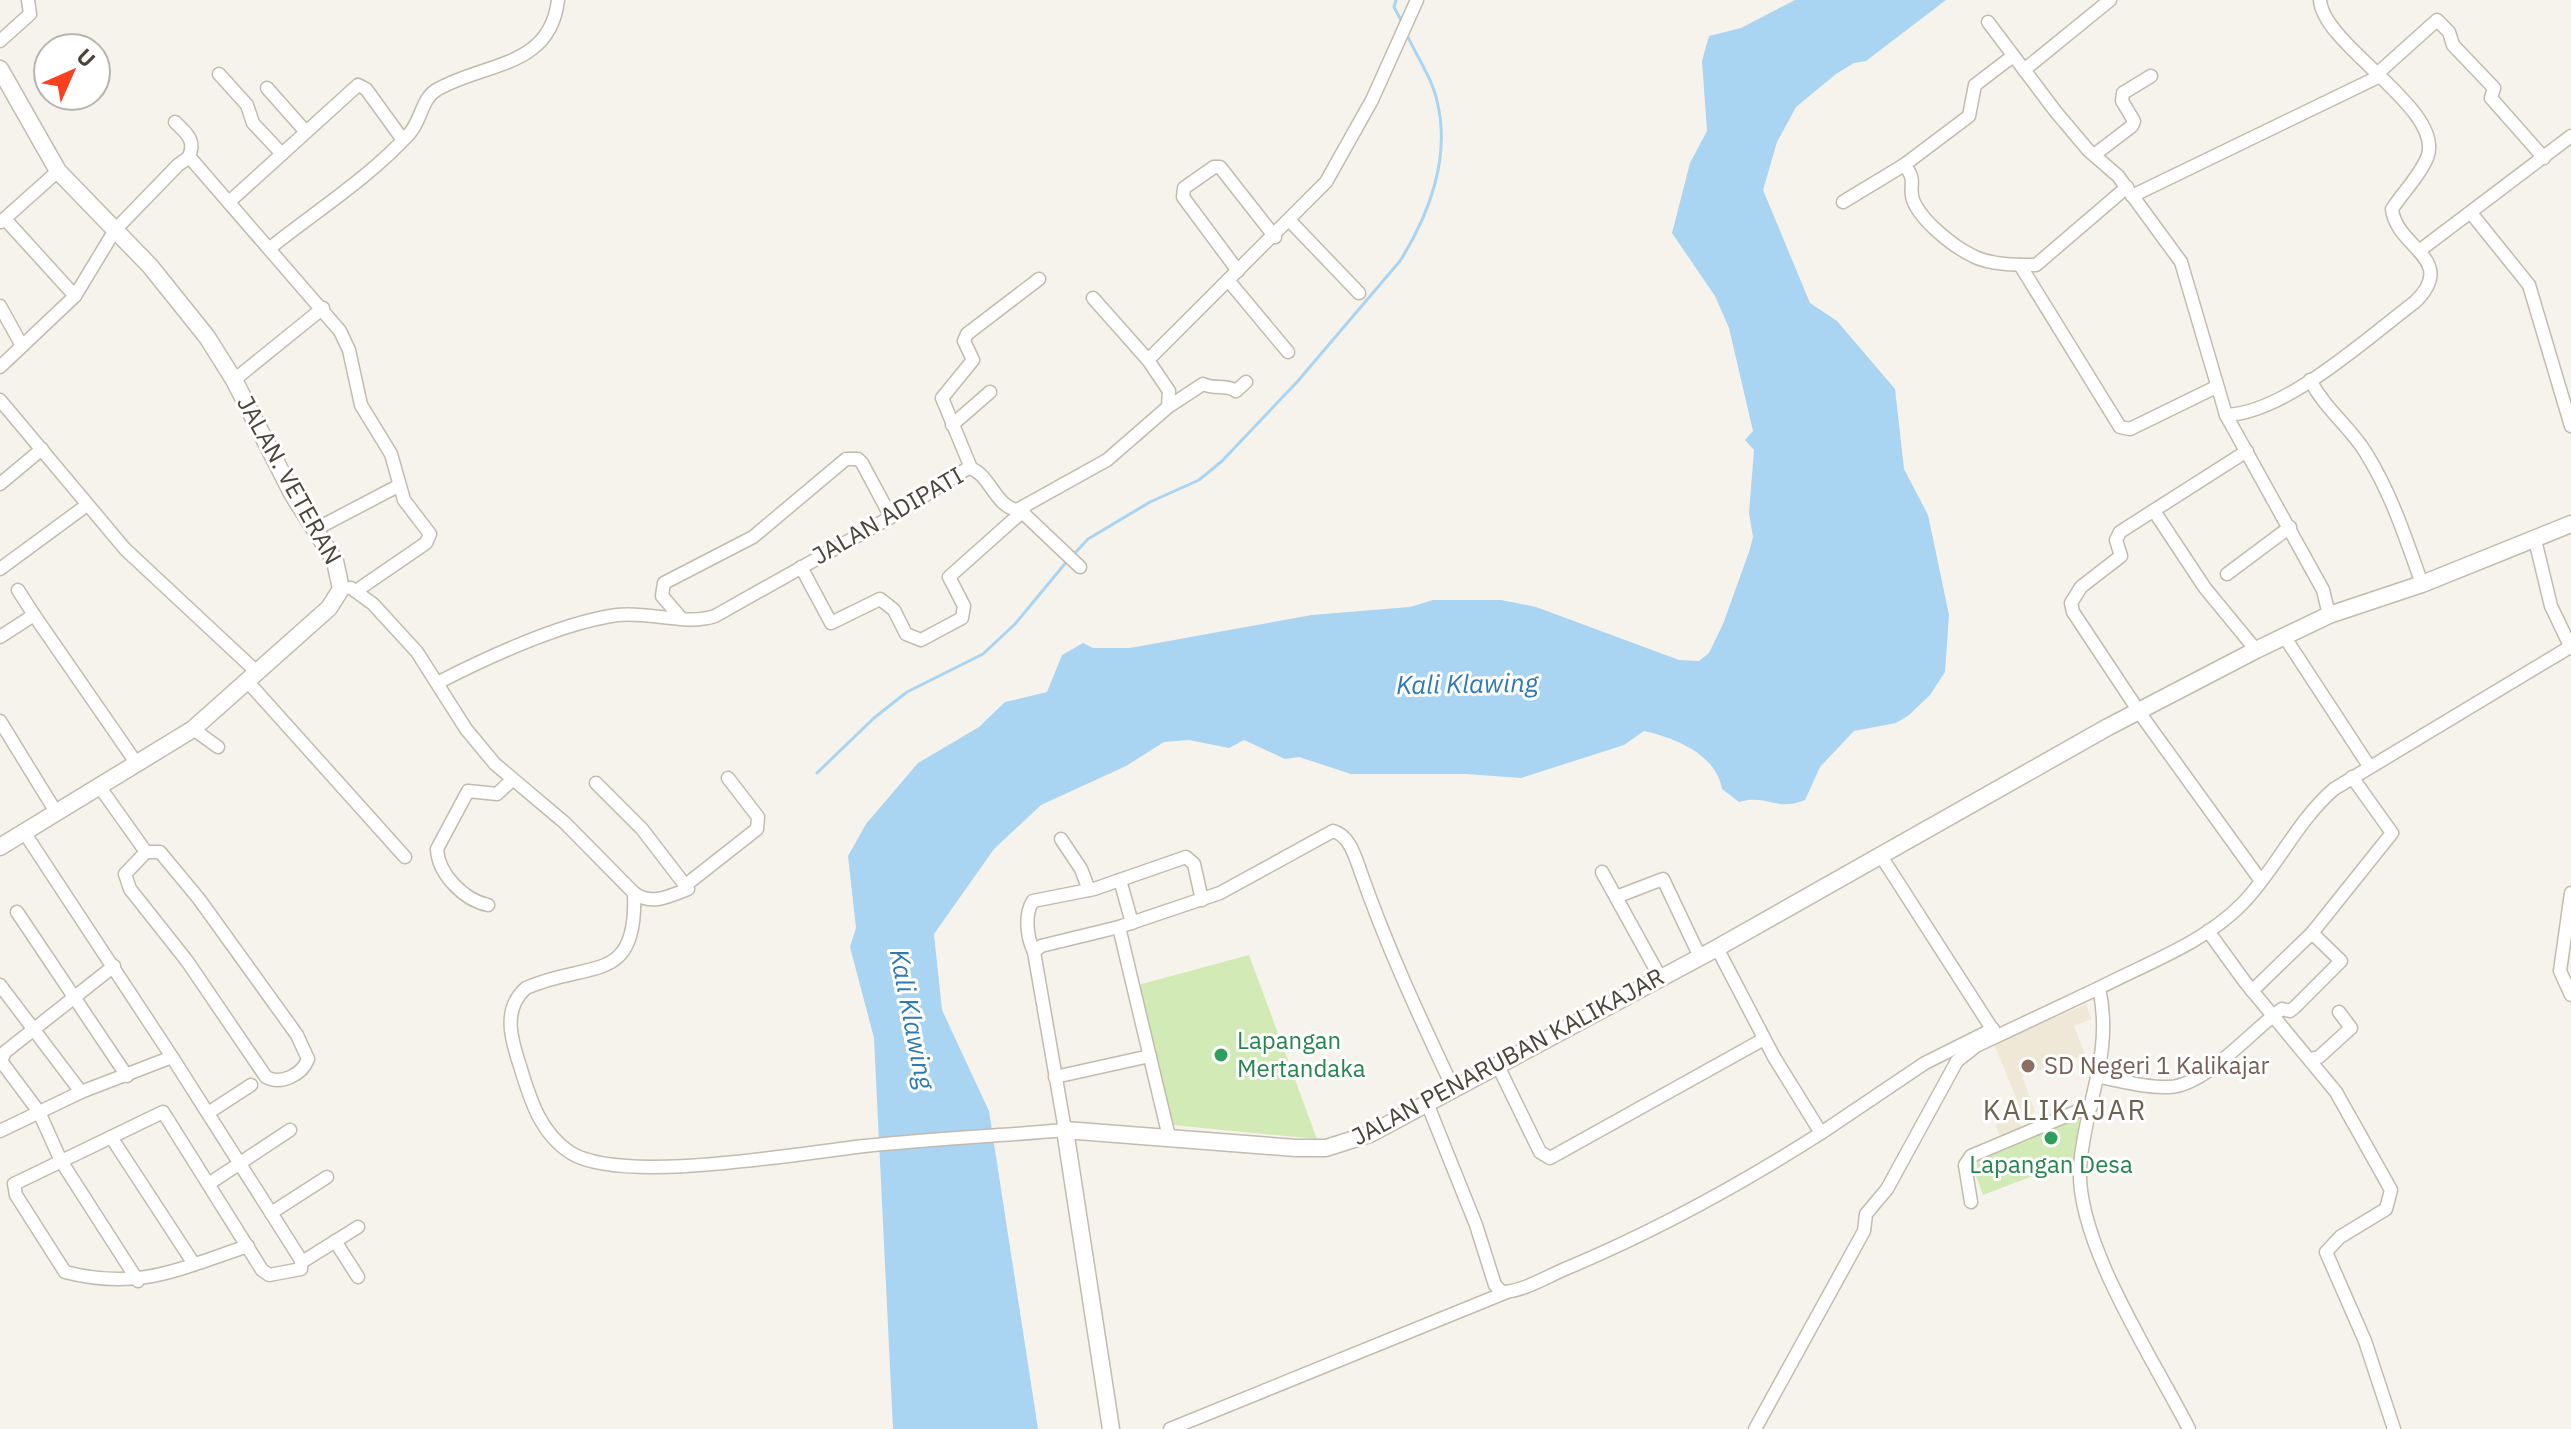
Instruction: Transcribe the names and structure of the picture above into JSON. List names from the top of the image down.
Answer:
{
  "streets": {
    "street": ["JALAN. VETERAN", "JALAN ADIPATI", "JALAN PENARUBAN KALIKAJAR"]
  },
  "districts": ["KALIKAJAR"],
  "water": ["Kali Klawing"],
  "places": ["Lapangan Mertandaka", "SD Negeri 1 Kalikajar", "Lapangan Desa"],
  "north": "top right"
}
